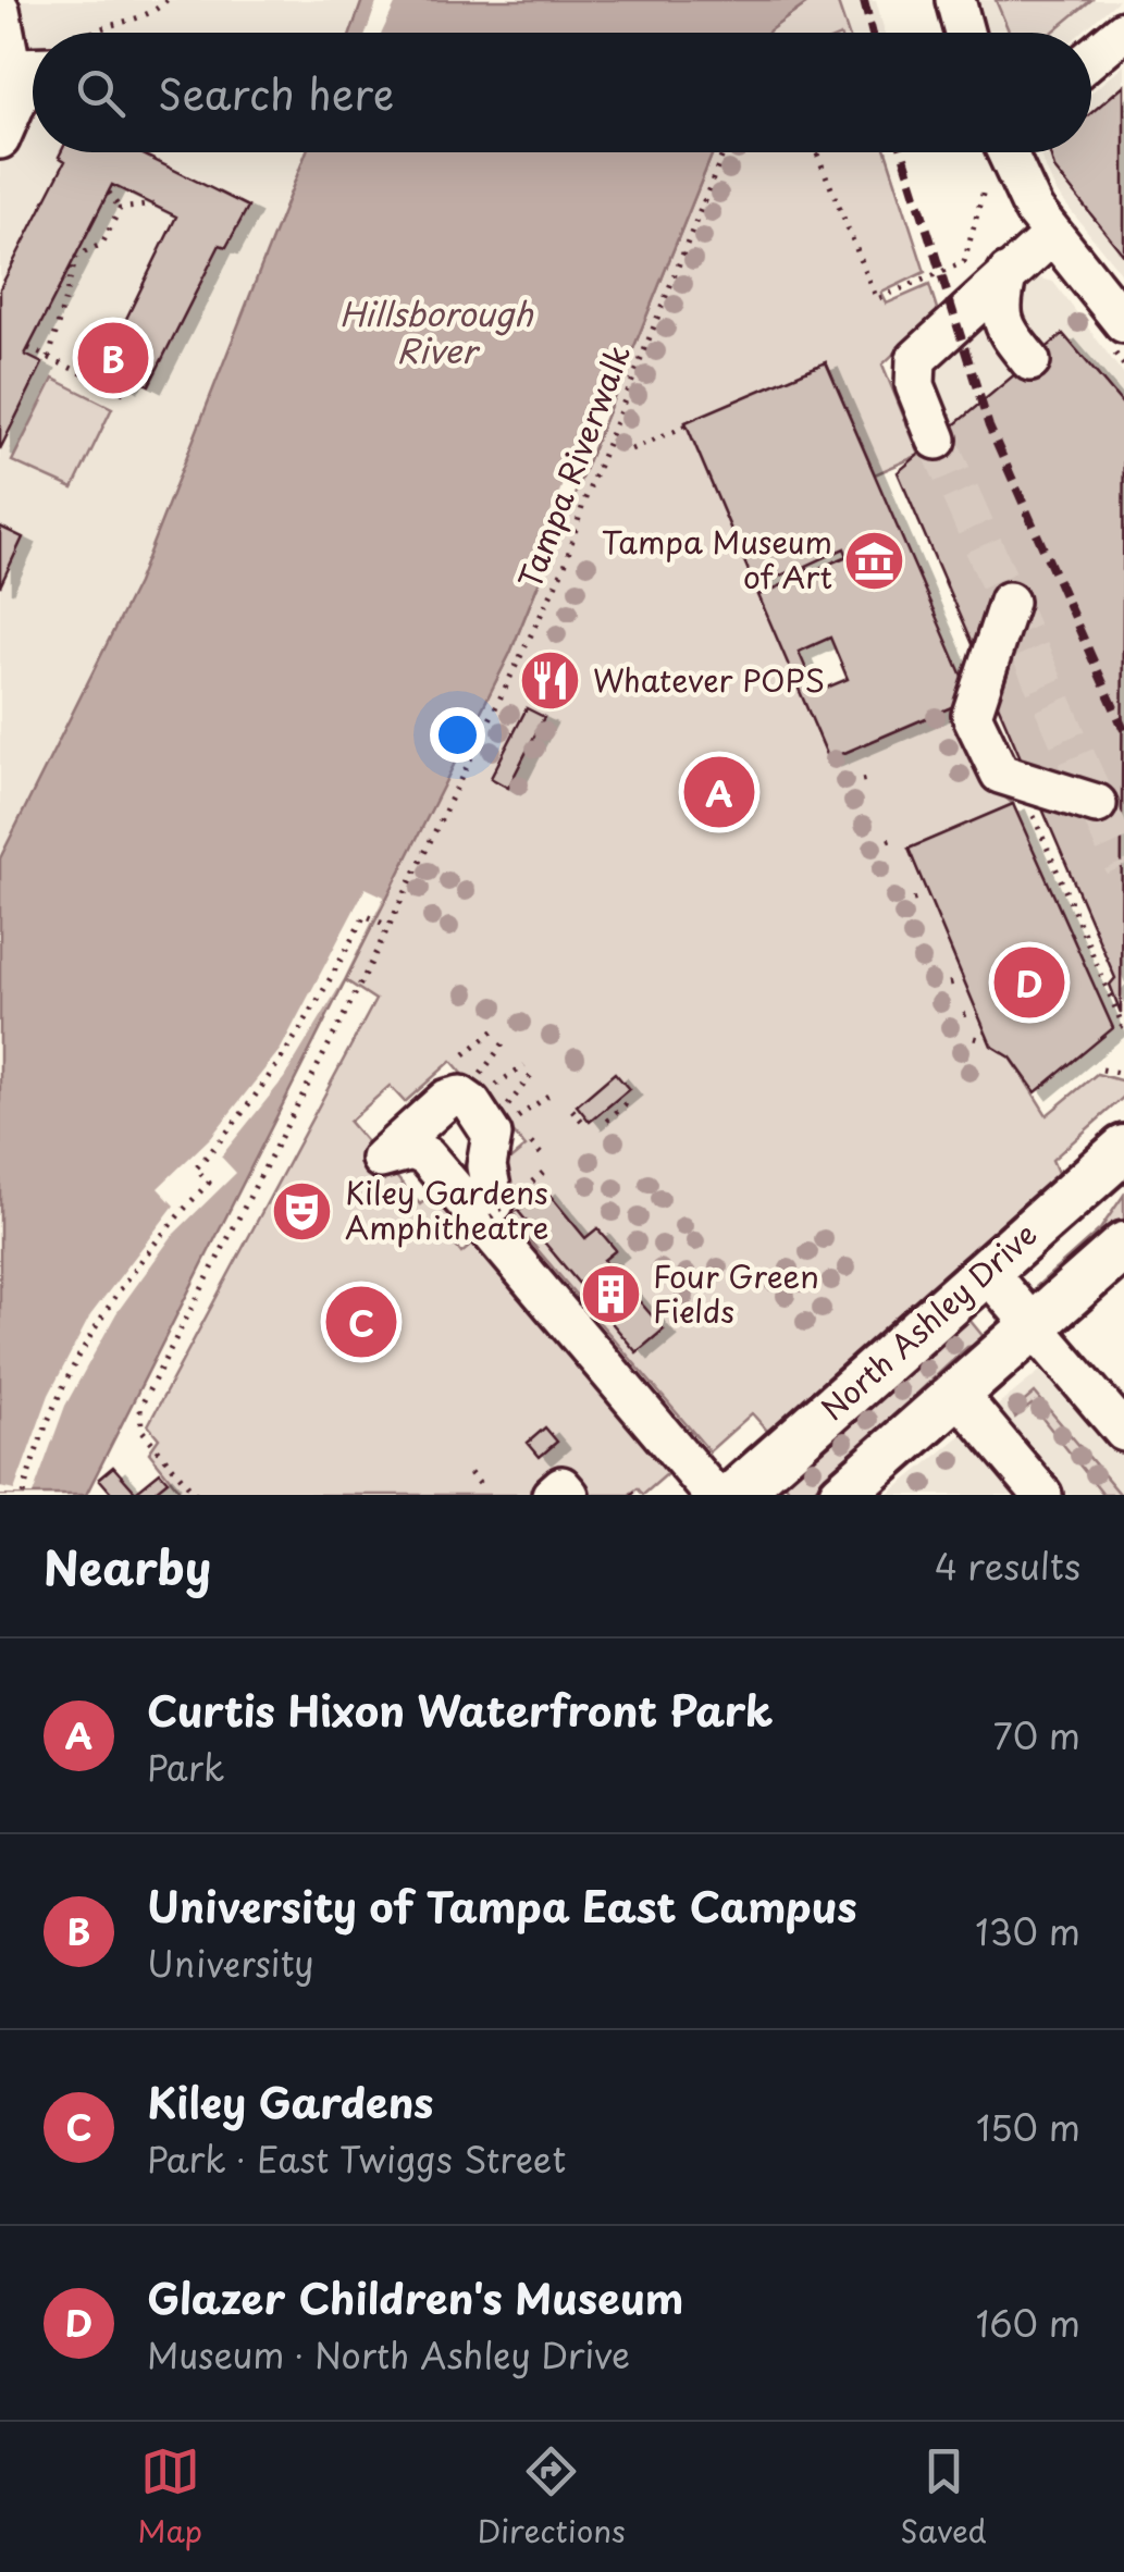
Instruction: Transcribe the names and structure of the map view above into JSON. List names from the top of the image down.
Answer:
{
  "streets": {
    "main road": ["North Ashley Drive"],
    "path": ["Tampa Riverwalk"]
  },
  "water": ["Hillsborough River"],
  "places": {
    "museum": ["Tampa Museum of Art"],
    "restaurant": ["Whatever POPS"],
    "theatre": ["Kiley Gardens Amphitheatre"],
    "building": ["Four Green Fields"]
  },
  "page": {
    "search": "Search here",
    "pins": [
      "B",
      "A",
      "D",
      "C"
    ],
    "heading": ["Nearby", "4 results"],
    "list": [
      {
        "mark": "A",
        "name": "Curtis Hixon Waterfront Park",
        "note": "Park",
        "value": "70 m"
      },
      {
        "mark": "B",
        "name": "University of Tampa East Campus",
        "note": "University",
        "value": "130 m"
      },
      {
        "mark": "C",
        "name": "Kiley Gardens",
        "note": "Park · East Twiggs Street",
        "value": "150 m"
      },
      {
        "mark": "D",
        "name": "Glazer Children's Museum",
        "note": "Museum · North Ashley Drive",
        "value": "160 m"
      }
    ],
    "nav": ["Map", "Directions", "Saved"]
  }
}
